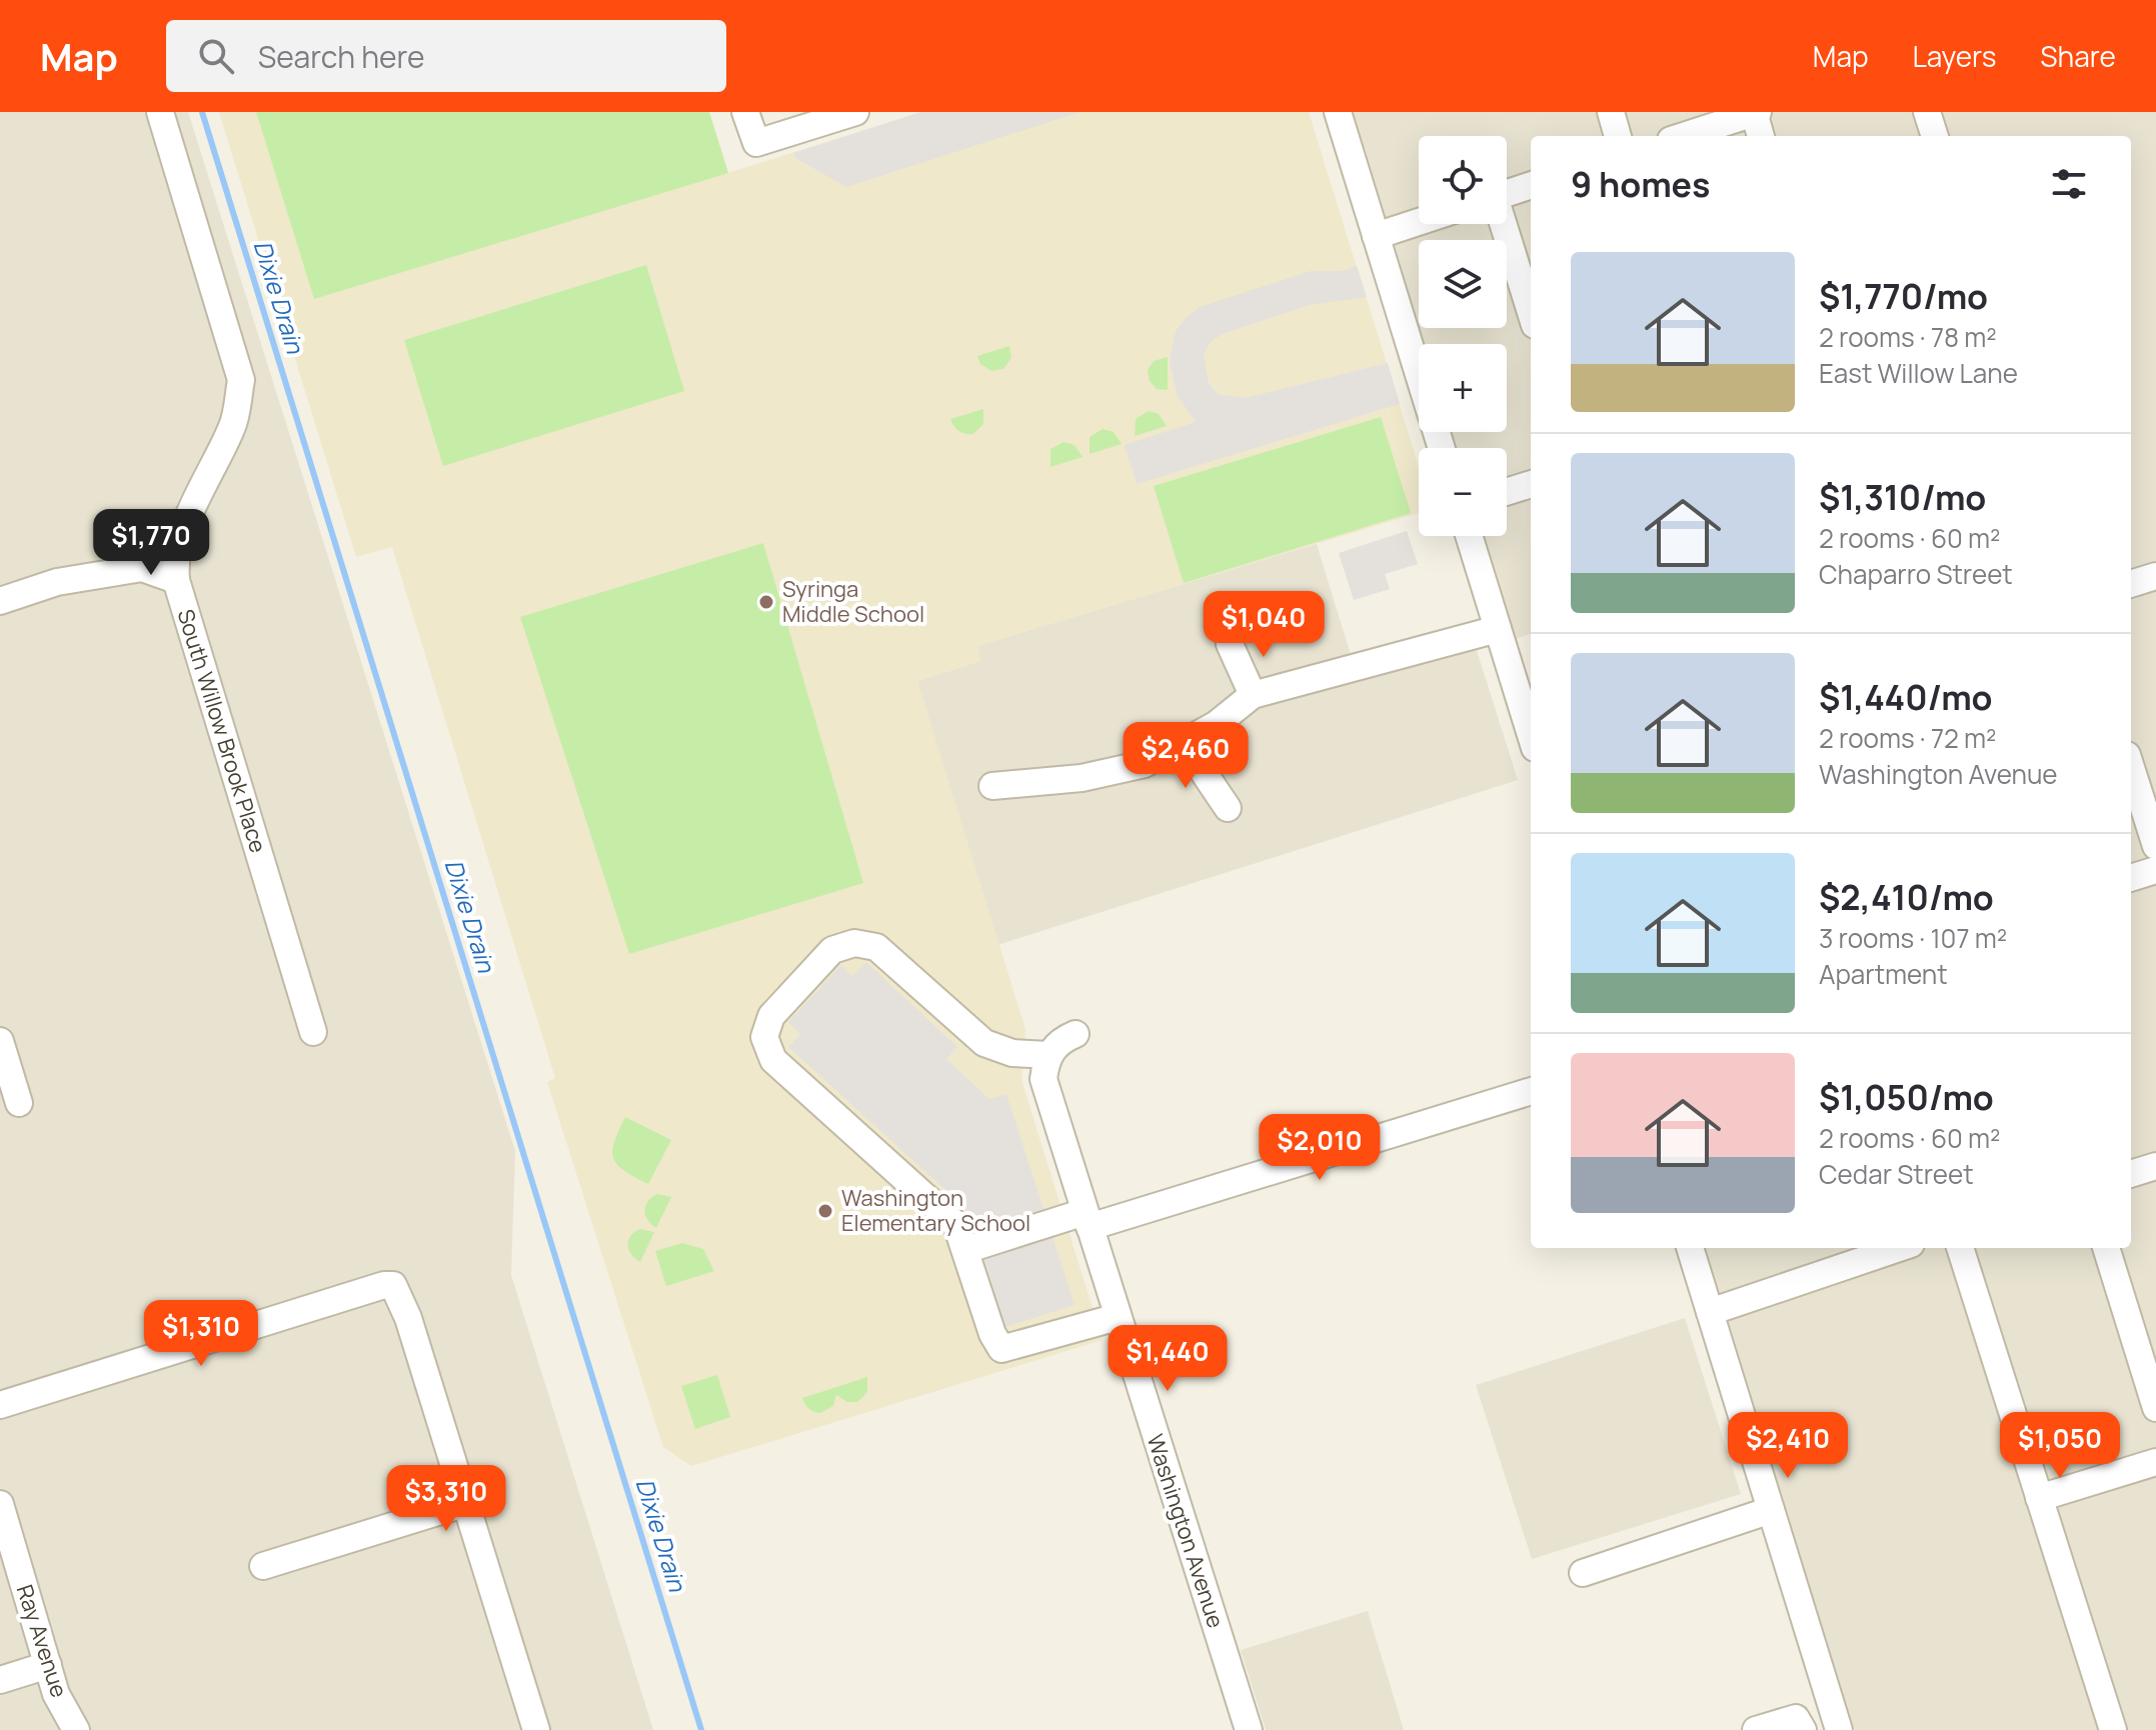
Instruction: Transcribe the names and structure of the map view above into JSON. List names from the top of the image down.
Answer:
{
  "streets": {
    "street": ["South Willow Brook Place", "Washington Avenue", "Ray Avenue"]
  },
  "water": ["Dixie Drain"],
  "places": ["Syringa Middle School", "Washington Elementary School"],
  "page": {
    "header": "Map",
    "search": "Search here",
    "nav": ["Map", "Layers", "Share"],
    "map_buttons": ["+", "−"],
    "heading": "9 homes",
    "list": [
      {
        "name": "$1,770/mo",
        "note": "2 rooms · 78 m² · East Willow Lane"
      },
      {
        "name": "$1,310/mo",
        "note": "2 rooms · 60 m² · Chaparro Street"
      },
      {
        "name": "$1,440/mo",
        "note": "2 rooms · 72 m² · Washington Avenue"
      },
      {
        "name": "$2,410/mo",
        "note": "3 rooms · 107 m² · Apartment"
      },
      {
        "name": "$1,050/mo",
        "note": "2 rooms · 60 m² · Cedar Street"
      }
    ],
    "price": [
      "$1,770",
      "$1,040",
      "$2,460",
      "$2,010",
      "$1,310",
      "$1,440",
      "$2,410",
      "$1,050",
      "$3,310"
    ]
  }
}
